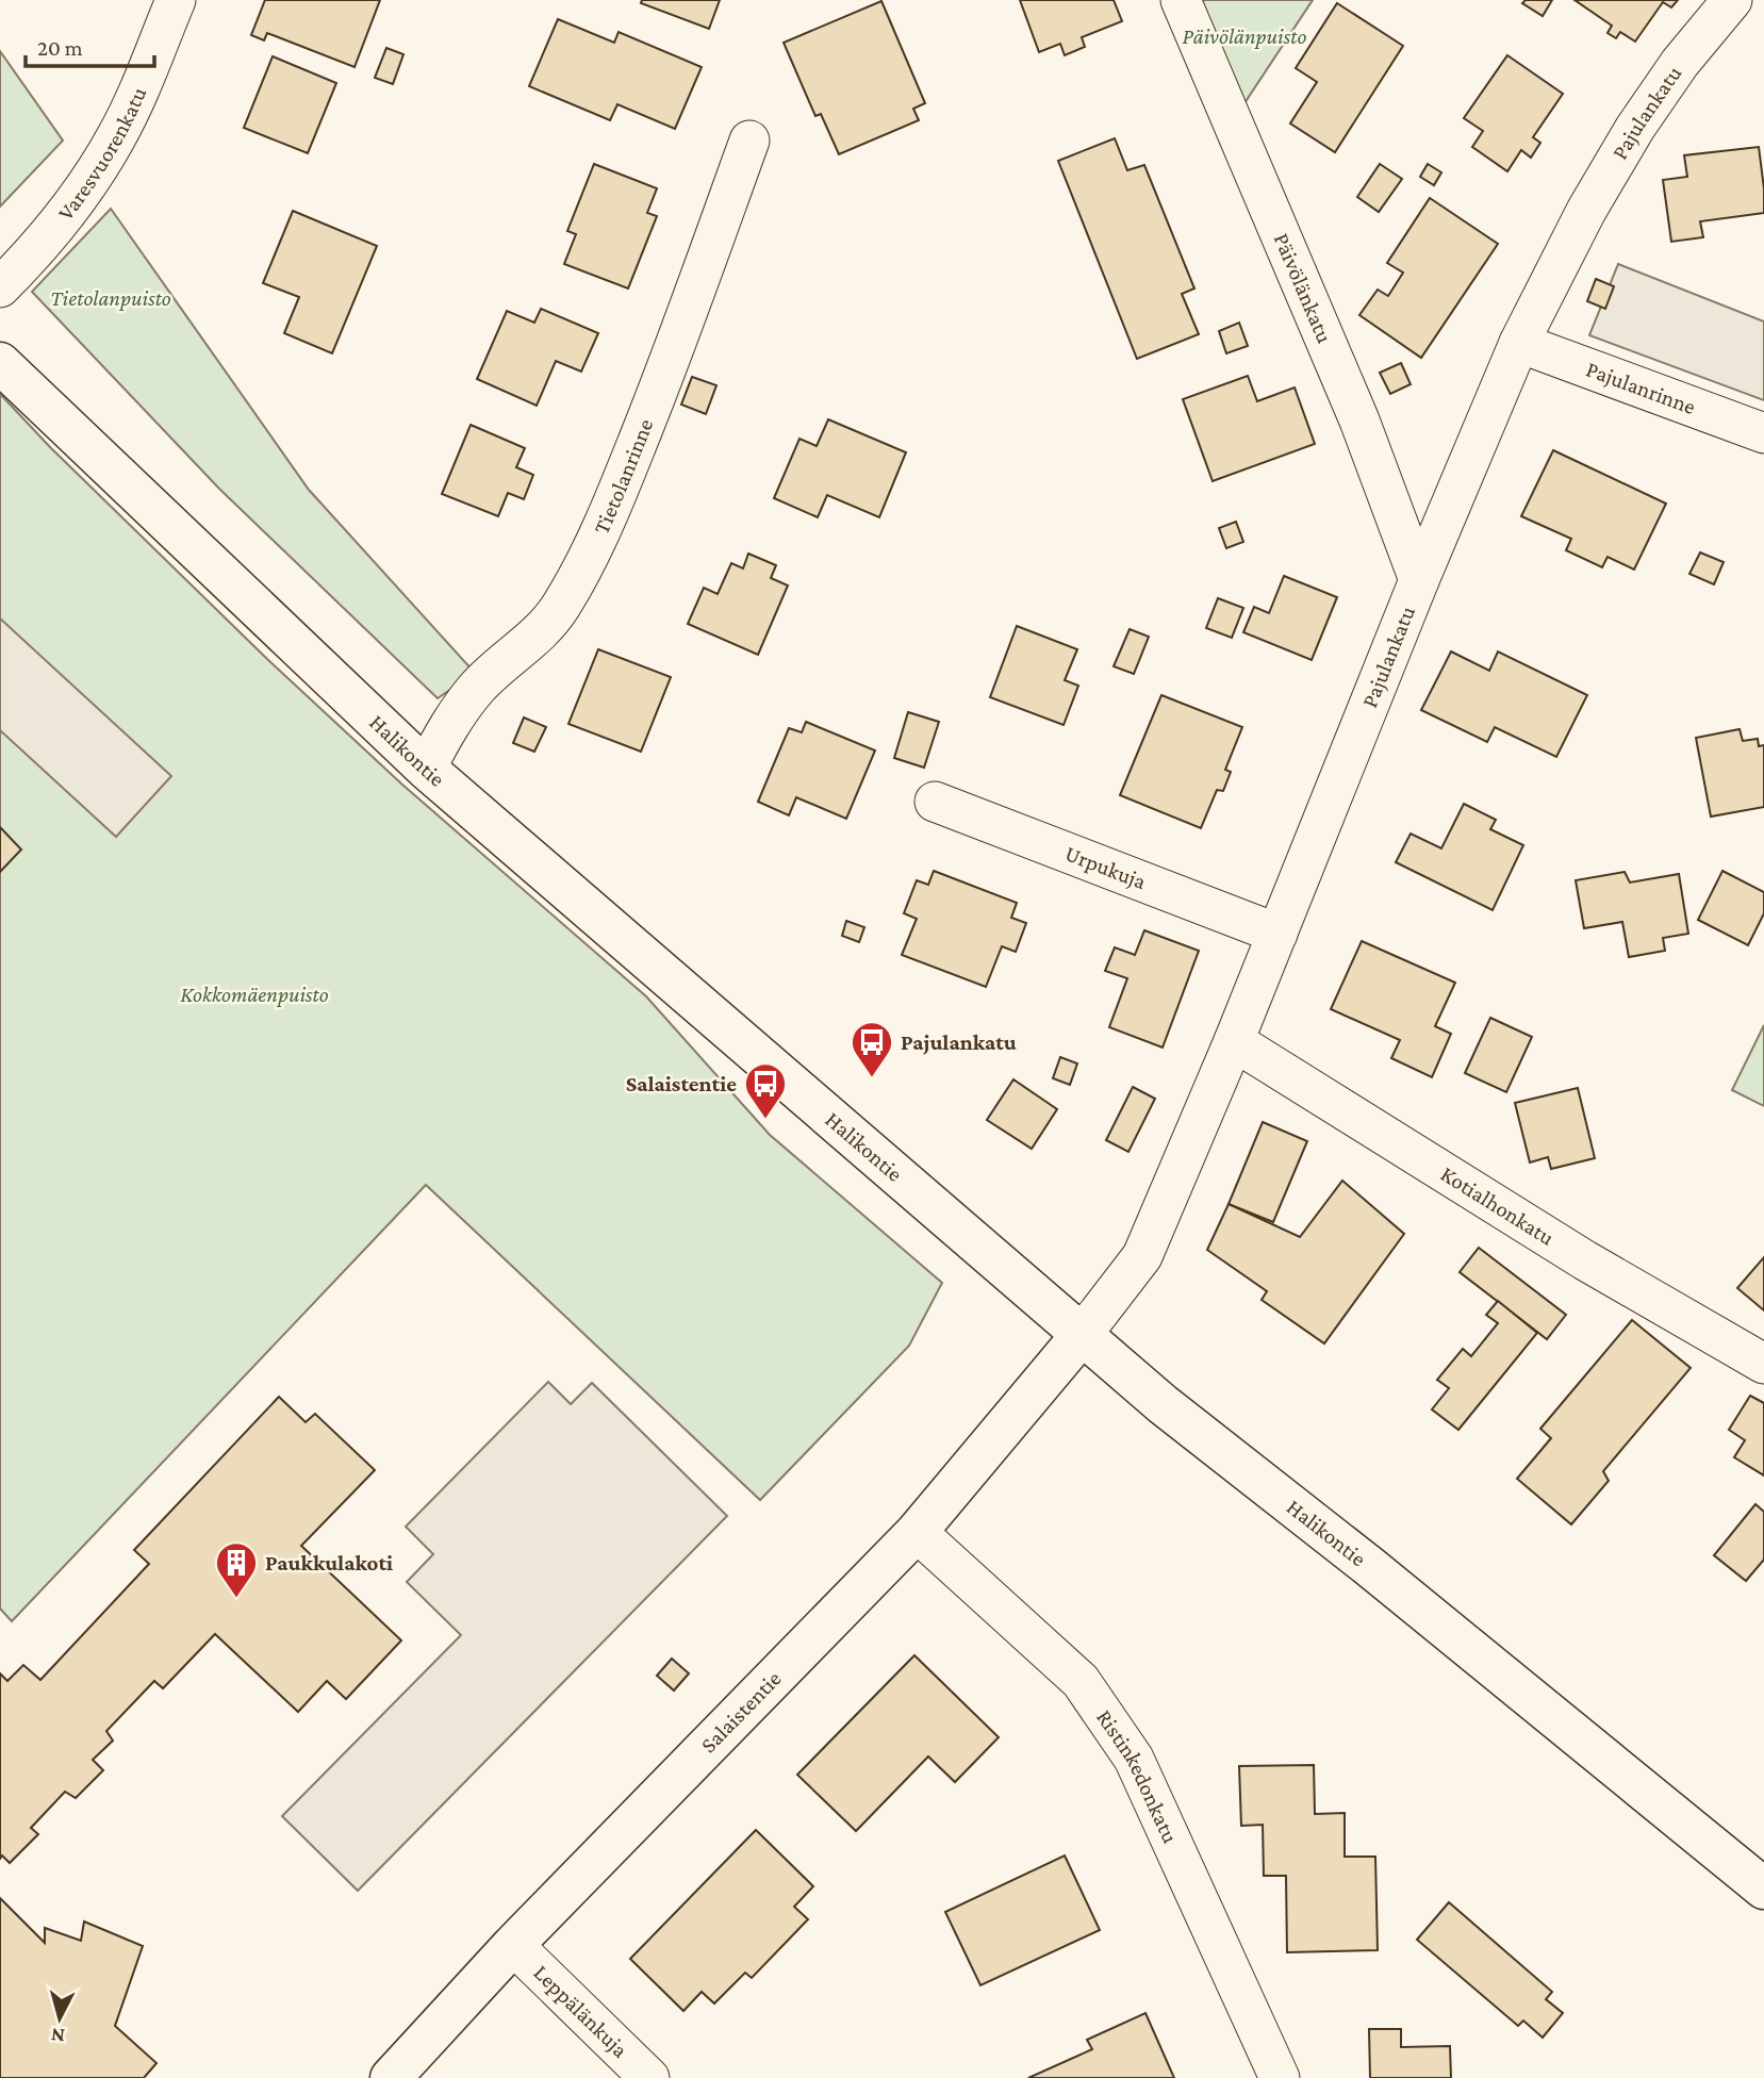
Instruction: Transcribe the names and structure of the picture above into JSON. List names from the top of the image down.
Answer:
{
  "streets": {
    "main road": ["Halikontie", "Salaistentie"],
    "street": [
      "Pajulankatu",
      "Varesvuorenkatu",
      "Päivölänkatu",
      "Pajulanrinne",
      "Tietolanrinne",
      "Urpukuja",
      "Kotialhonkatu",
      "Ristinkedonkatu",
      "Leppälänkuja"
    ]
  },
  "crossings": [
    ["Pajulankatu", "Päivölänkatu"],
    ["Pajulankatu", "Pajulanrinne"],
    ["Pajulankatu", "Halikontie"],
    ["Pajulankatu", "Urpukuja"],
    ["Pajulankatu", "Kotialhonkatu"],
    ["Pajulankatu", "Salaistentie"],
    ["Tietolanrinne", "Halikontie"],
    ["Halikontie", "Salaistentie"],
    ["Salaistentie", "Ristinkedonkatu"],
    ["Salaistentie", "Leppälänkuja"]
  ],
  "parks": ["Päivölänpuisto", "Tietolanpuisto", "Kokkomäenpuisto"],
  "places": {
    "bus stop": ["Pajulankatu", "Salaistentie"],
    "building": ["Paukkulakoti"]
  },
  "scale_bar": "20 m",
  "north": "bottom"
}
